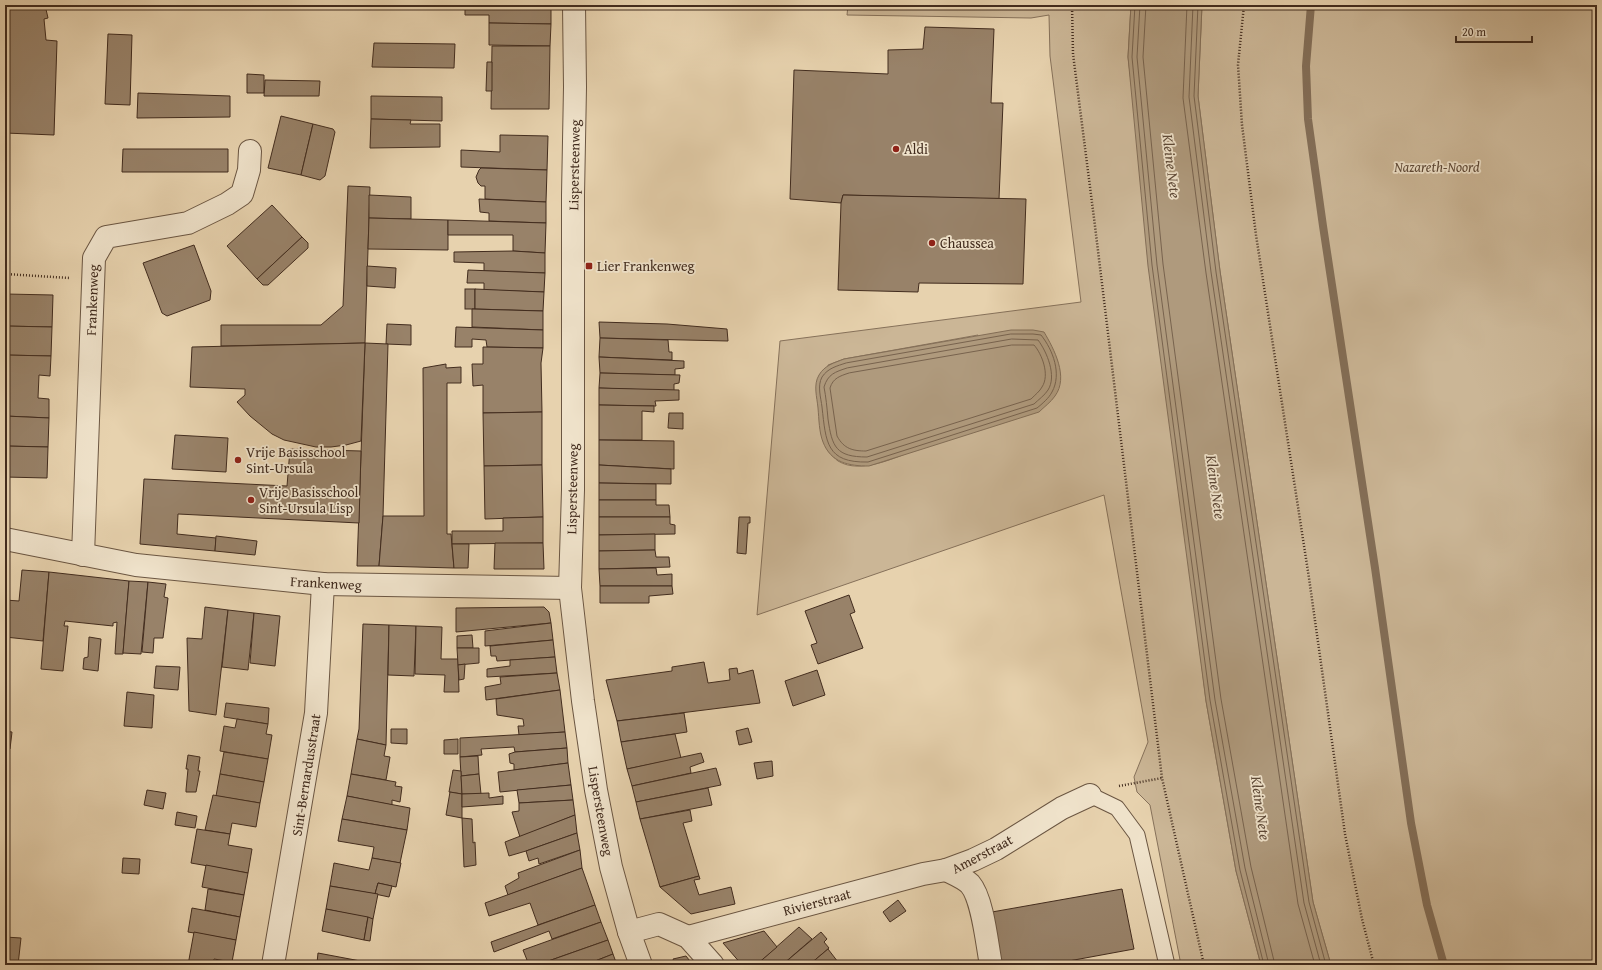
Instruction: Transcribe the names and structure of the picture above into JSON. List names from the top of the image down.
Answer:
{
  "streets": {
    "street": [
      "Lispersteenweg",
      "Frankenweg",
      "Sint-Bernardusstraat",
      "Amerstraat",
      "Rivierstraat"
    ]
  },
  "crossings": [
    ["Lispersteenweg", "Frankenweg"],
    ["Frankenweg", "Sint-Bernardusstraat"],
    ["Amerstraat", "Rivierstraat"]
  ],
  "water": ["Kleine Nete"],
  "parks": ["Nazareth-Noord"],
  "places": {
    "other": [
      "Aldi",
      "Chaussea",
      "Vrije Basisschool Sint-Ursula",
      "Vrije Basisschool Sint-Ursula Lisp"
    ],
    "transit": ["Lier Frankenweg"]
  },
  "scale_bar": "20 m"
}
